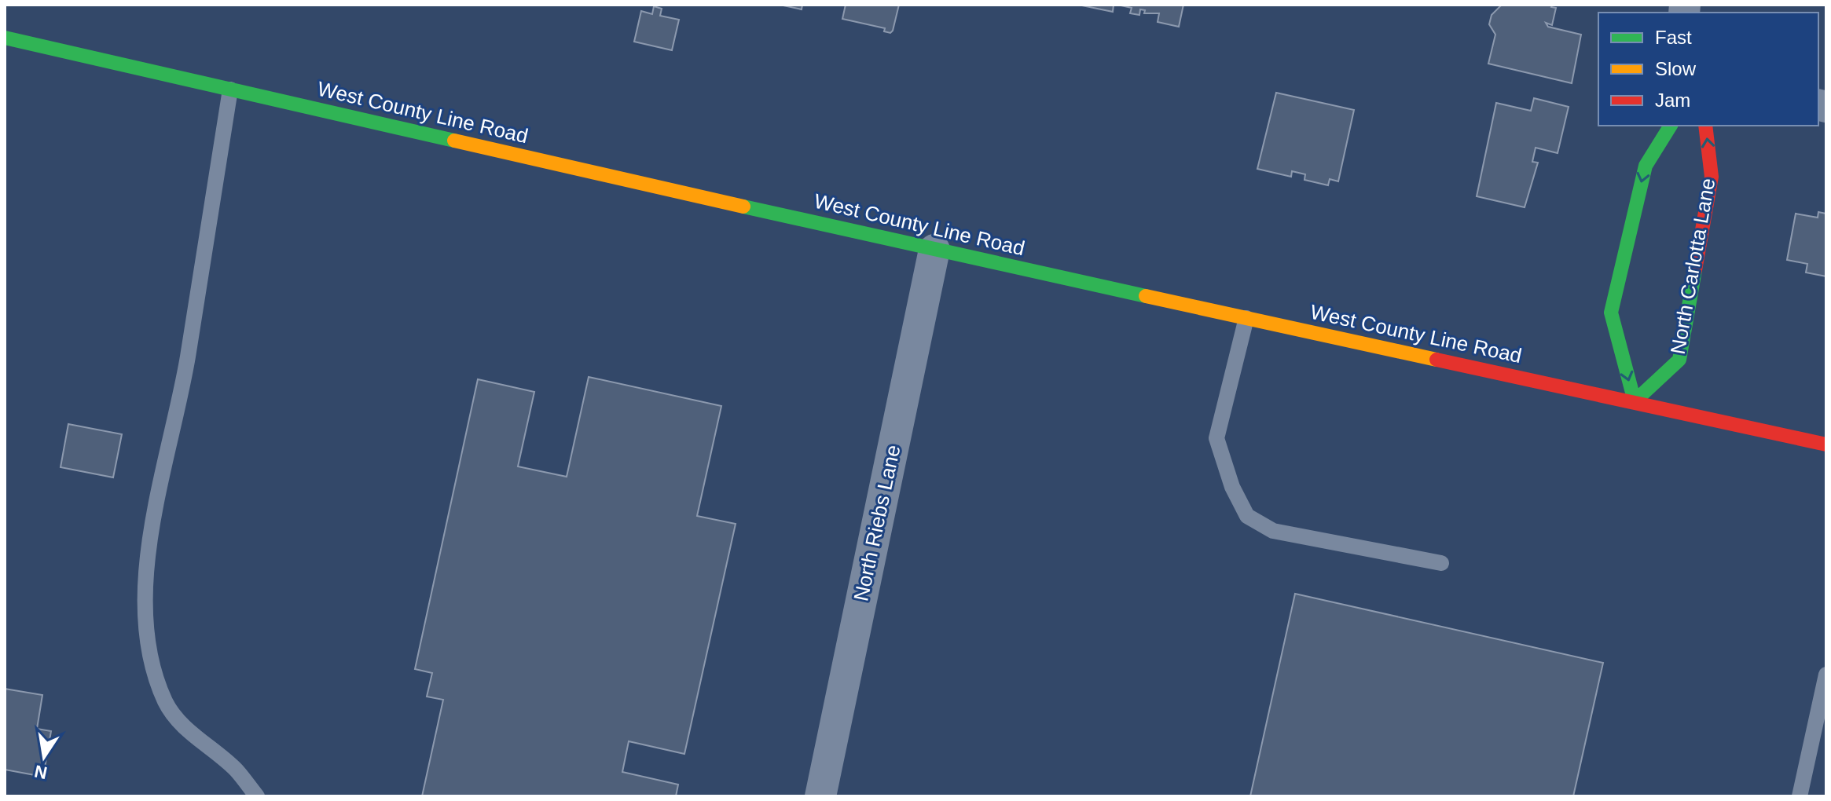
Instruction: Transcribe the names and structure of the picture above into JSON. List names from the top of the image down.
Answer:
{
  "streets": {
    "street": ["West County Line Road", "North Carlotta Lane", "North Riebs Lane"]
  },
  "crossings": [
    ["West County Line Road", "North Carlotta Lane"],
    ["West County Line Road", "North Riebs Lane"]
  ],
  "legend": ["Fast", "Slow", "Jam"],
  "north": "bottom"
}
